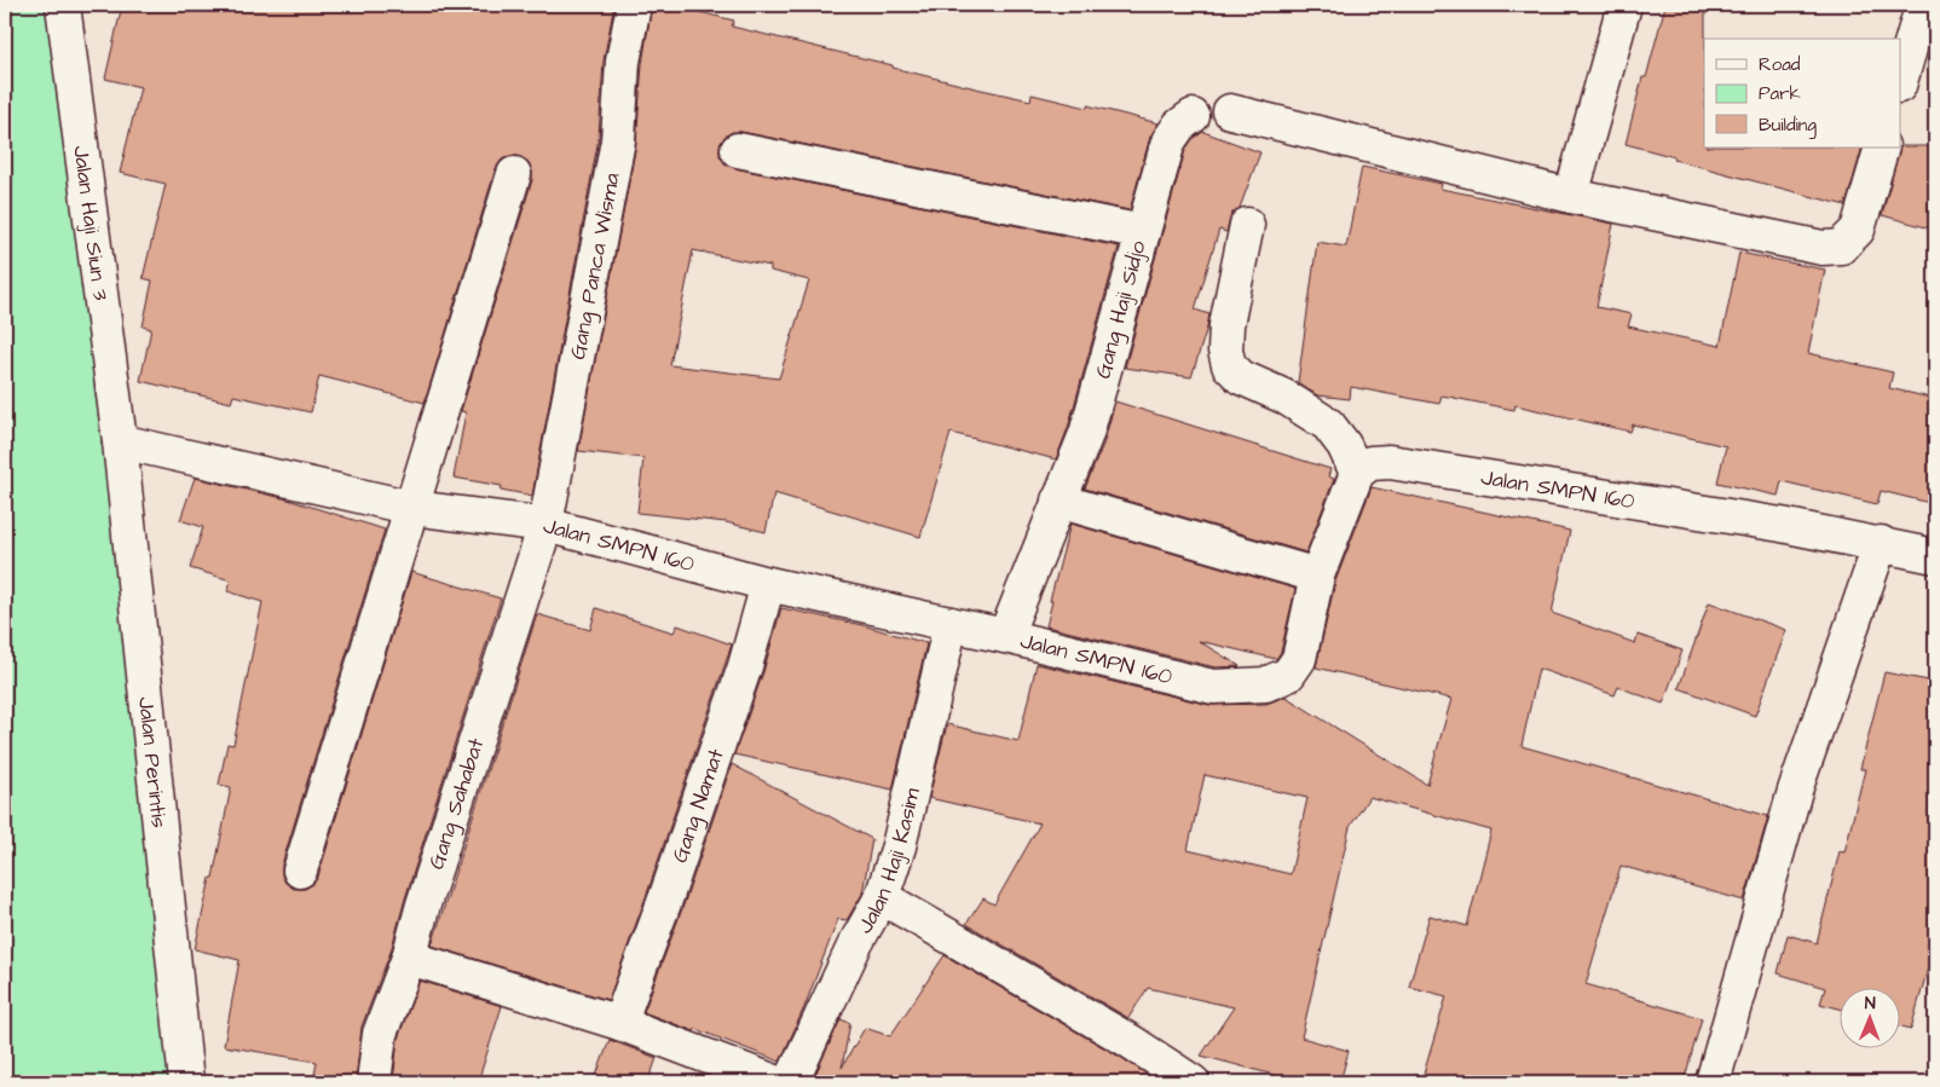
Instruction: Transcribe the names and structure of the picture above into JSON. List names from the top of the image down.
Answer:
{
  "streets": {
    "street": [
      "Jalan Haji Siun 3",
      "Gang Panca Wisma",
      "Gang Haji Sidjo",
      "Jalan SMPN 160",
      "Jalan Perintis",
      "Gang Sahabat",
      "Gang Namat",
      "Jalan Haji Kasim"
    ]
  },
  "crossings": [
    ["Jalan Haji Siun 3", "Jalan SMPN 160"],
    ["Jalan Haji Siun 3", "Jalan Perintis"],
    ["Gang Panca Wisma", "Jalan SMPN 160"],
    ["Gang Panca Wisma", "Gang Sahabat"],
    ["Gang Haji Sidjo", "Jalan SMPN 160"],
    ["Jalan SMPN 160", "Jalan Perintis"],
    ["Jalan SMPN 160", "Gang Sahabat"],
    ["Jalan SMPN 160", "Gang Namat"],
    ["Jalan SMPN 160", "Jalan Haji Kasim"]
  ],
  "legend": ["Road", "Park", "Building"],
  "north": "top"
}
